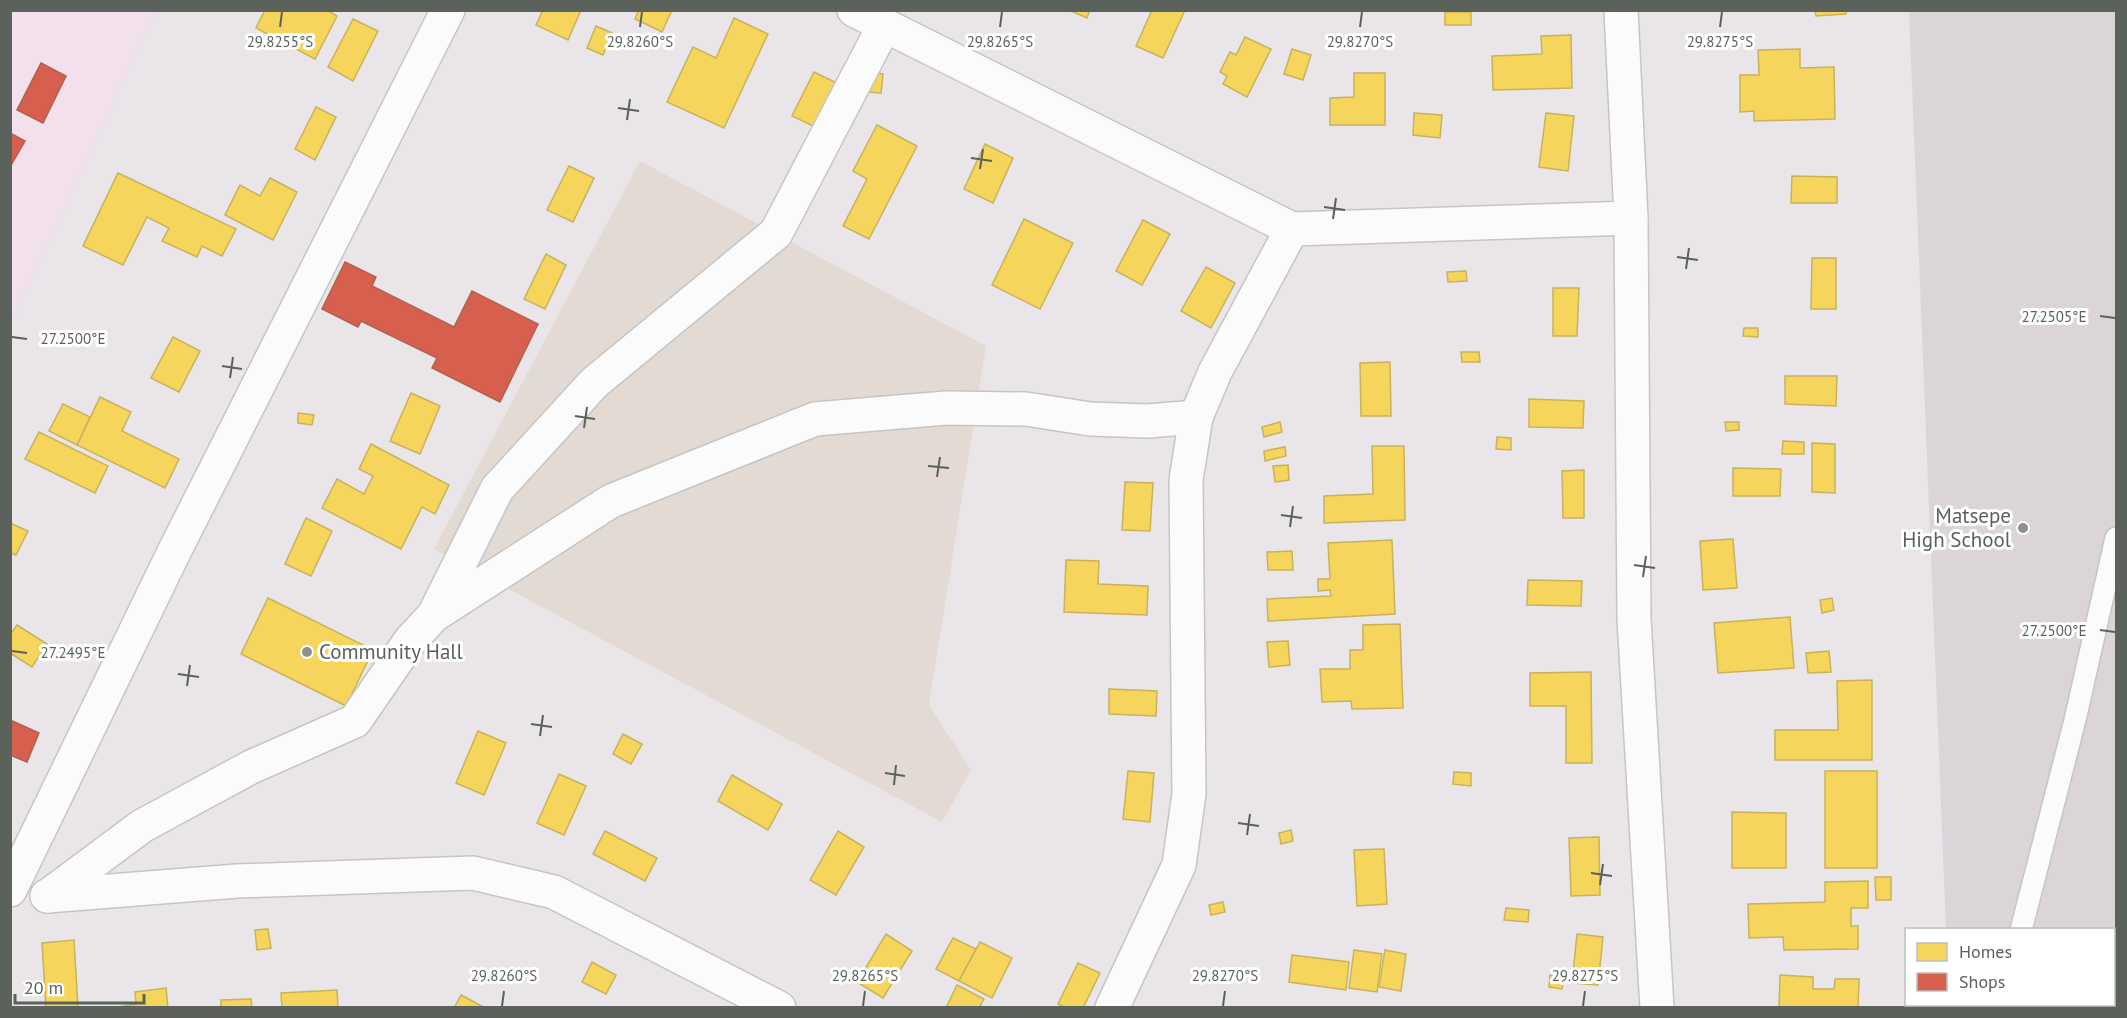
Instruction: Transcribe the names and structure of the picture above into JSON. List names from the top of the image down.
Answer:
{
  "places": ["Matsepe High School", "Community Hall"],
  "legend": ["Homes", "Shops"],
  "scale_bar": "20 m",
  "coordinates": [
    "29.8255°S",
    "29.8260°S",
    "29.8265°S",
    "29.8270°S",
    "29.8275°S",
    "27.2505°E",
    "27.2500°E",
    "27.2495°E"
  ]
}
